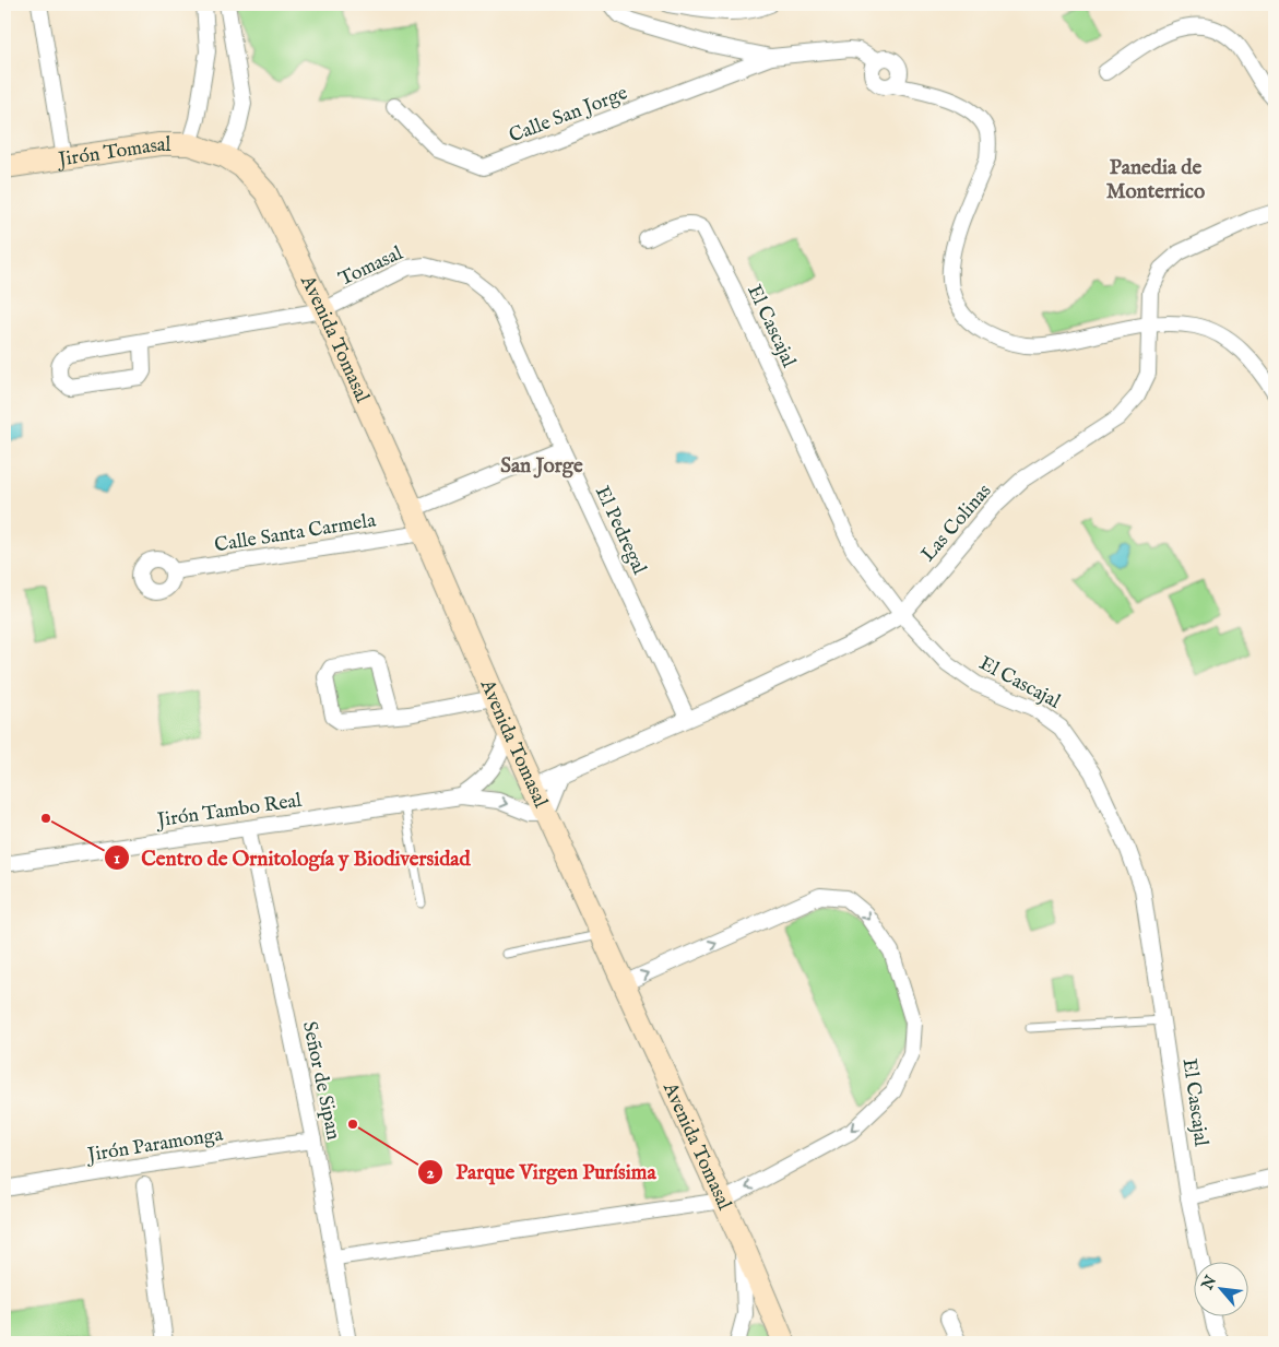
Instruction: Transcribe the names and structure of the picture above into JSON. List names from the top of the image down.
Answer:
{
  "streets": {
    "street": [
      "Calle San Jorge",
      "Jirón Tomasal",
      "Tomasal",
      "El Cascajal",
      "Avenida Tomasal",
      "Las Colinas",
      "El Pedregal",
      "Calle Santa Carmela",
      "Jirón Tambo Real",
      "Señor de Sipan",
      "Jirón Paramonga"
    ]
  },
  "crossings": [
    ["Jirón Tomasal", "Avenida Tomasal"],
    ["Tomasal", "Avenida Tomasal"],
    ["Tomasal", "El Pedregal"],
    ["El Cascajal", "Las Colinas"],
    ["Avenida Tomasal", "Las Colinas"],
    ["Avenida Tomasal", "Calle Santa Carmela"],
    ["Avenida Tomasal", "Jirón Tambo Real"],
    ["Las Colinas", "El Pedregal"],
    ["Jirón Tambo Real", "Señor de Sipan"],
    ["Señor de Sipan", "Jirón Paramonga"]
  ],
  "districts": ["Panedia de Monterrico", "San Jorge"],
  "places": ["Centro de Ornitología y Biodiversidad", "Parque Virgen Purísima"],
  "north": "top left"
}
